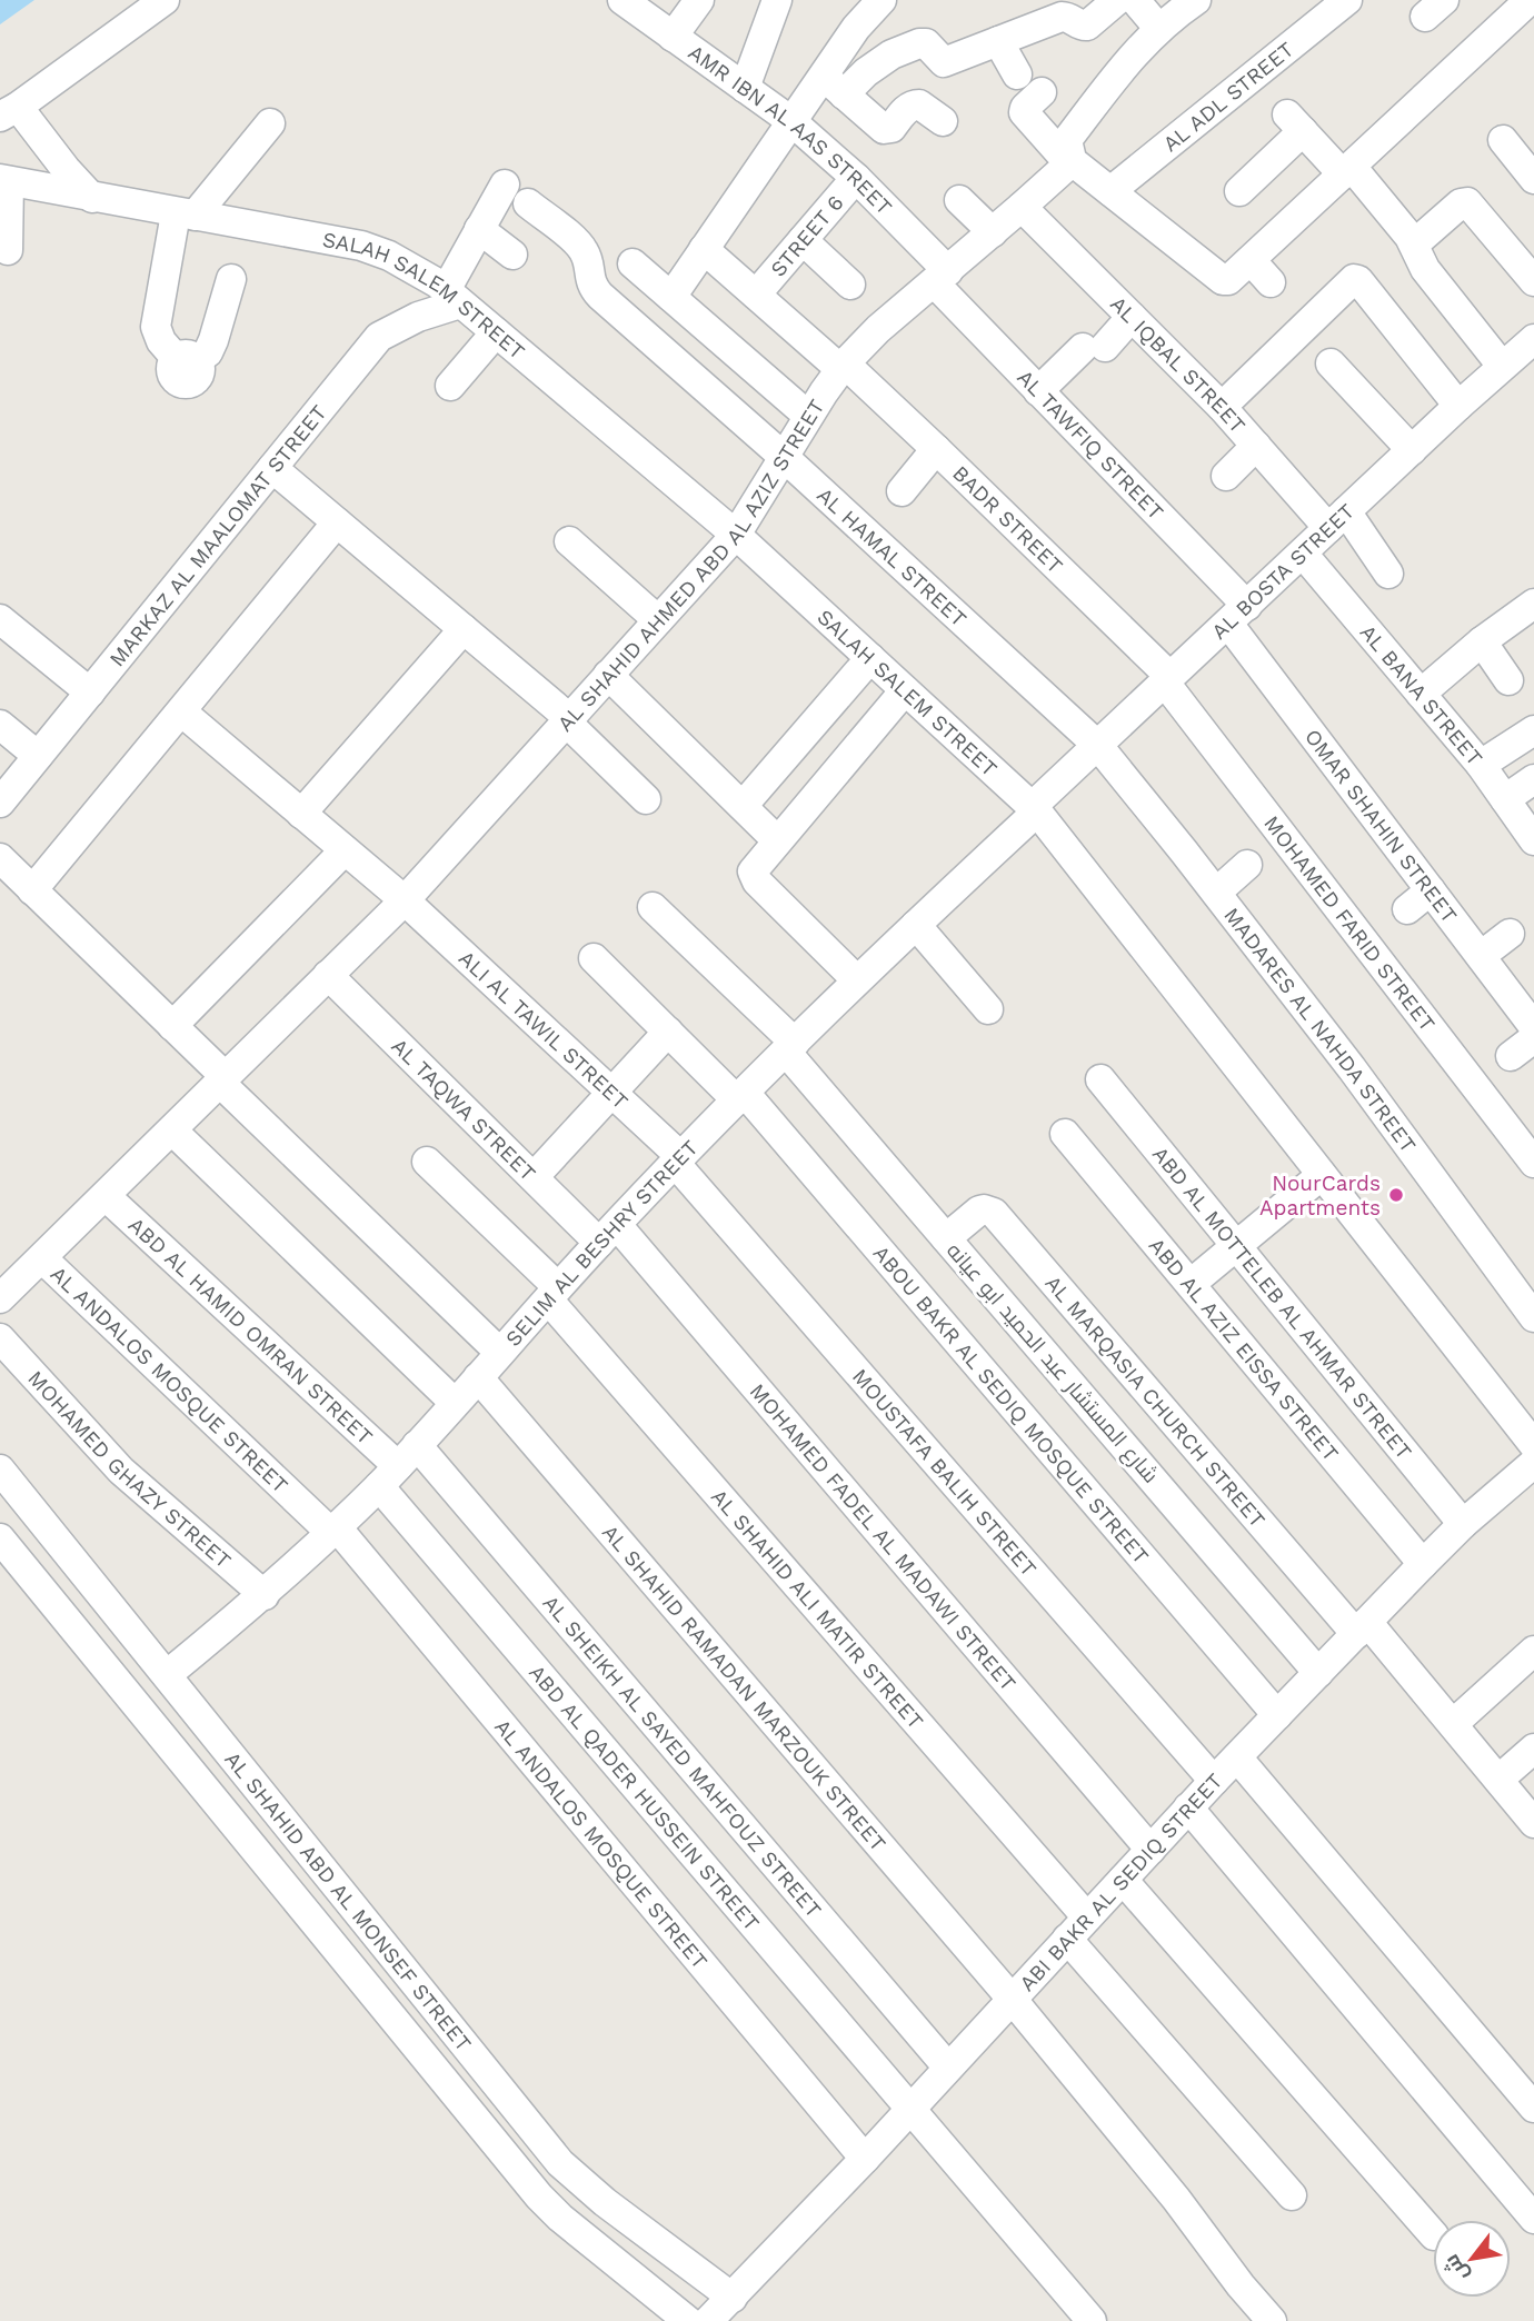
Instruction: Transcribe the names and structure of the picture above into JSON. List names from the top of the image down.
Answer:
{
  "streets": {
    "street": [
      "AL ADL STREET",
      "AMR IBN AL AAS STREET",
      "STREET 6",
      "SALAH SALEM STREET",
      "AL IQBAL STREET",
      "AL TAWFIQ STREET",
      "BADR STREET",
      "MARKAZ AL MAALOMAT STREET",
      "AL HAMAL STREET",
      "AL SHAHID AHMED ABD AL AZIZ STREET",
      "AL BOSTA STREET",
      "AL BANA STREET",
      "OMAR SHAHIN STREET",
      "MOHAMED FARID STREET",
      "ALI AL TAWIL STREET",
      "MADARES AL NAHDA STREET",
      "AL TAQWA STREET",
      "SELIM AL BESHRY STREET",
      "ABD AL MOTTELEB AL AHMAR STREET",
      "ABD AL HAMID OMRAN STREET",
      "ABD AL AZIZ EISSA STREET",
      "شارع المستشار عبد الحميد ابو عيانه",
      "AL ANDALOS MOSQUE STREET",
      "AL MARQASIA CHURCH STREET",
      "ABOU BAKR AL SEDIQ MOSQUE STREET",
      "MOHAMED GHAZY STREET",
      "MOUSTAFA BALIH STREET",
      "MOHAMED FADEL AL MADAWI STREET",
      "AL SHAHID ALI MATIR STREET",
      "AL SHAHID RAMADAN MARZOUK STREET",
      "AL SHEIKH AL SAYED MAHFOUZ STREET",
      "ABD AL QADER HUSSEIN STREET",
      "ABI BAKR AL SEDIQ STREET",
      "AL SHAHID ABD AL MONSEF STREET"
    ]
  },
  "crossings": [
    ["AMR IBN AL AAS STREET", "STREET 6"],
    ["AMR IBN AL AAS STREET", "AL TAWFIQ STREET"],
    ["AMR IBN AL AAS STREET", "AL SHAHID AHMED ABD AL AZIZ STREET"],
    ["STREET 6", "BADR STREET"],
    ["SALAH SALEM STREET", "MARKAZ AL MAALOMAT STREET"],
    ["SALAH SALEM STREET", "AL SHAHID AHMED ABD AL AZIZ STREET"],
    ["SALAH SALEM STREET", "AL BOSTA STREET"],
    ["SALAH SALEM STREET", "SELIM AL BESHRY STREET"],
    ["AL IQBAL STREET", "AL SHAHID AHMED ABD AL AZIZ STREET"],
    ["AL IQBAL STREET", "AL BOSTA STREET"],
    ["AL TAWFIQ STREET", "AL SHAHID AHMED ABD AL AZIZ STREET"],
    ["AL TAWFIQ STREET", "AL BOSTA STREET"],
    ["AL TAWFIQ STREET", "OMAR SHAHIN STREET"],
    ["BADR STREET", "AL SHAHID AHMED ABD AL AZIZ STREET"],
    ["BADR STREET", "AL BOSTA STREET"],
    ["BADR STREET", "MOHAMED FARID STREET"],
    ["AL HAMAL STREET", "AL SHAHID AHMED ABD AL AZIZ STREET"],
    ["AL HAMAL STREET", "AL BOSTA STREET"],
    ["AL HAMAL STREET", "MADARES AL NAHDA STREET"],
    ["AL SHAHID AHMED ABD AL AZIZ STREET", "ALI AL TAWIL STREET"],
    ["AL SHAHID AHMED ABD AL AZIZ STREET", "AL TAQWA STREET"],
    ["AL SHAHID AHMED ABD AL AZIZ STREET", "ABD AL HAMID OMRAN STREET"],
    ["AL SHAHID AHMED ABD AL AZIZ STREET", "AL ANDALOS MOSQUE STREET"],
    ["AL BOSTA STREET", "AL BANA STREET"],
    ["AL BOSTA STREET", "OMAR SHAHIN STREET"],
    ["AL BOSTA STREET", "MOHAMED FARID STREET"],
    ["AL BOSTA STREET", "MADARES AL NAHDA STREET"],
    ["AL BOSTA STREET", "SELIM AL BESHRY STREET"],
    ["ALI AL TAWIL STREET", "SELIM AL BESHRY STREET"],
    ["ALI AL TAWIL STREET", "MOUSTAFA BALIH STREET"],
    ["AL TAQWA STREET", "SELIM AL BESHRY STREET"],
    ["AL TAQWA STREET", "MOHAMED FADEL AL MADAWI STREET"],
    ["SELIM AL BESHRY STREET", "ABD AL HAMID OMRAN STREET"],
    ["SELIM AL BESHRY STREET", "شارع المستشار عبد الحميد ابو عيانه"],
    ["SELIM AL BESHRY STREET", "AL ANDALOS MOSQUE STREET"],
    ["SELIM AL BESHRY STREET", "ABOU BAKR AL SEDIQ MOSQUE STREET"],
    ["SELIM AL BESHRY STREET", "MOHAMED GHAZY STREET"],
    ["SELIM AL BESHRY STREET", "MOUSTAFA BALIH STREET"],
    ["SELIM AL BESHRY STREET", "MOHAMED FADEL AL MADAWI STREET"],
    ["SELIM AL BESHRY STREET", "AL SHAHID ALI MATIR STREET"],
    ["SELIM AL BESHRY STREET", "AL SHAHID RAMADAN MARZOUK STREET"],
    ["SELIM AL BESHRY STREET", "AL SHEIKH AL SAYED MAHFOUZ STREET"],
    ["SELIM AL BESHRY STREET", "ABD AL QADER HUSSEIN STREET"],
    ["SELIM AL BESHRY STREET", "AL SHAHID ABD AL MONSEF STREET"],
    ["ABD AL MOTTELEB AL AHMAR STREET", "ABI BAKR AL SEDIQ STREET"],
    ["ABD AL HAMID OMRAN STREET", "AL SHEIKH AL SAYED MAHFOUZ STREET"],
    ["ABD AL HAMID OMRAN STREET", "ABD AL QADER HUSSEIN STREET"],
    ["ABD AL AZIZ EISSA STREET", "ABI BAKR AL SEDIQ STREET"],
    ["شارع المستشار عبد الحميد ابو عيانه", "AL MARQASIA CHURCH STREET"],
    ["شارع المستشار عبد الحميد ابو عيانه", "ABI BAKR AL SEDIQ STREET"],
    ["AL ANDALOS MOSQUE STREET", "ABI BAKR AL SEDIQ STREET"],
    ["AL MARQASIA CHURCH STREET", "ABI BAKR AL SEDIQ STREET"],
    ["ABOU BAKR AL SEDIQ MOSQUE STREET", "ABI BAKR AL SEDIQ STREET"],
    ["MOUSTAFA BALIH STREET", "ABI BAKR AL SEDIQ STREET"],
    ["MOHAMED FADEL AL MADAWI STREET", "ABI BAKR AL SEDIQ STREET"],
    ["AL SHAHID ALI MATIR STREET", "ABI BAKR AL SEDIQ STREET"],
    ["AL SHAHID RAMADAN MARZOUK STREET", "ABI BAKR AL SEDIQ STREET"],
    ["AL SHEIKH AL SAYED MAHFOUZ STREET", "ABD AL QADER HUSSEIN STREET"],
    ["AL SHEIKH AL SAYED MAHFOUZ STREET", "ABI BAKR AL SEDIQ STREET"],
    ["ABD AL QADER HUSSEIN STREET", "ABI BAKR AL SEDIQ STREET"],
    ["ABI BAKR AL SEDIQ STREET", "AL SHAHID ABD AL MONSEF STREET"]
  ],
  "places": ["NourCards Apartments"],
  "north": "bottom left"
}
